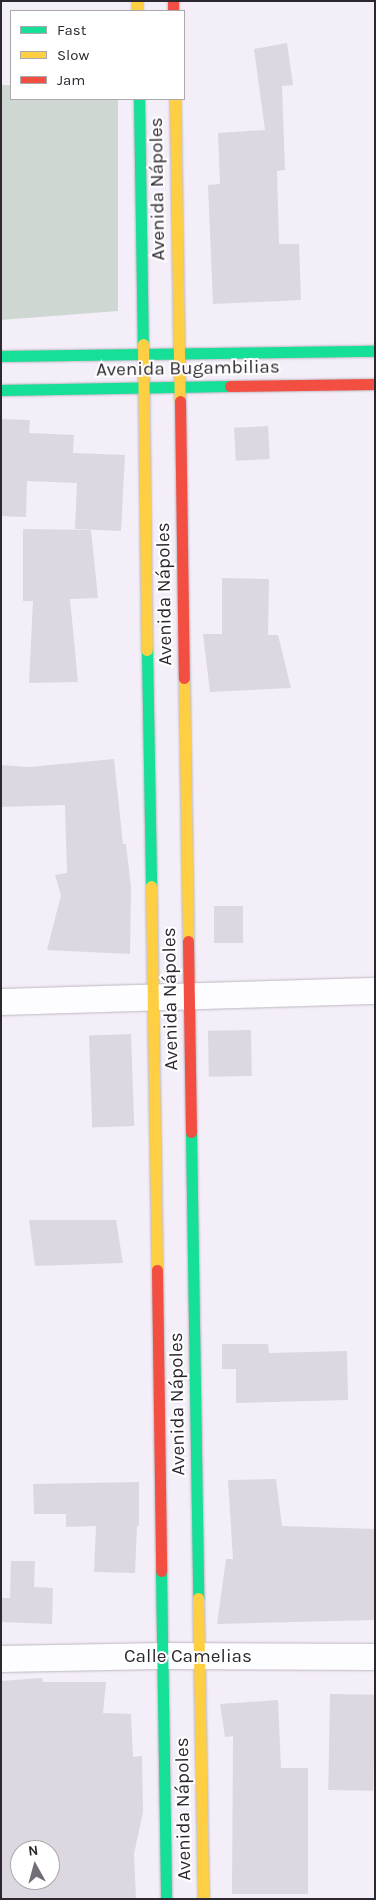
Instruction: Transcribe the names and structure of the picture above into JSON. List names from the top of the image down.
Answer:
{
  "streets": {
    "main road": ["Avenida Nápoles", "Avenida Bugambilias"],
    "street": ["Calle Camelias"]
  },
  "crossings": [
    ["Avenida Nápoles", "Avenida Bugambilias"],
    ["Avenida Nápoles", "Calle Camelias"]
  ],
  "legend": ["Fast", "Slow", "Jam"],
  "north": "top"
}
